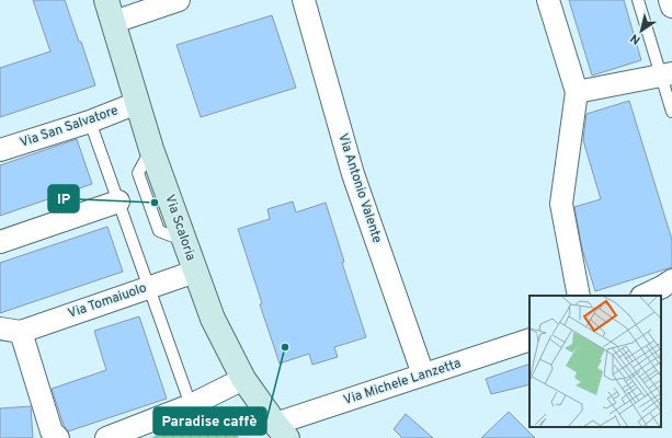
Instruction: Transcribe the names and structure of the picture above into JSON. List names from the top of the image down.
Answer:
{
  "streets": {
    "main road": ["Via Scaloria"],
    "street": [
      "Via San Salvatore",
      "Via Antonio Valente",
      "Via Tomaiuolo",
      "Via Michele Lanzetta"
    ]
  },
  "crossings": [
    ["Via San Salvatore", "Via Scaloria"],
    ["Via Antonio Valente", "Via Michele Lanzetta"],
    ["Via Scaloria", "Via Tomaiuolo"],
    ["Via Scaloria", "Via Michele Lanzetta"]
  ],
  "places": ["IP", "Paradise caffè"],
  "north": "bottom left"
}
